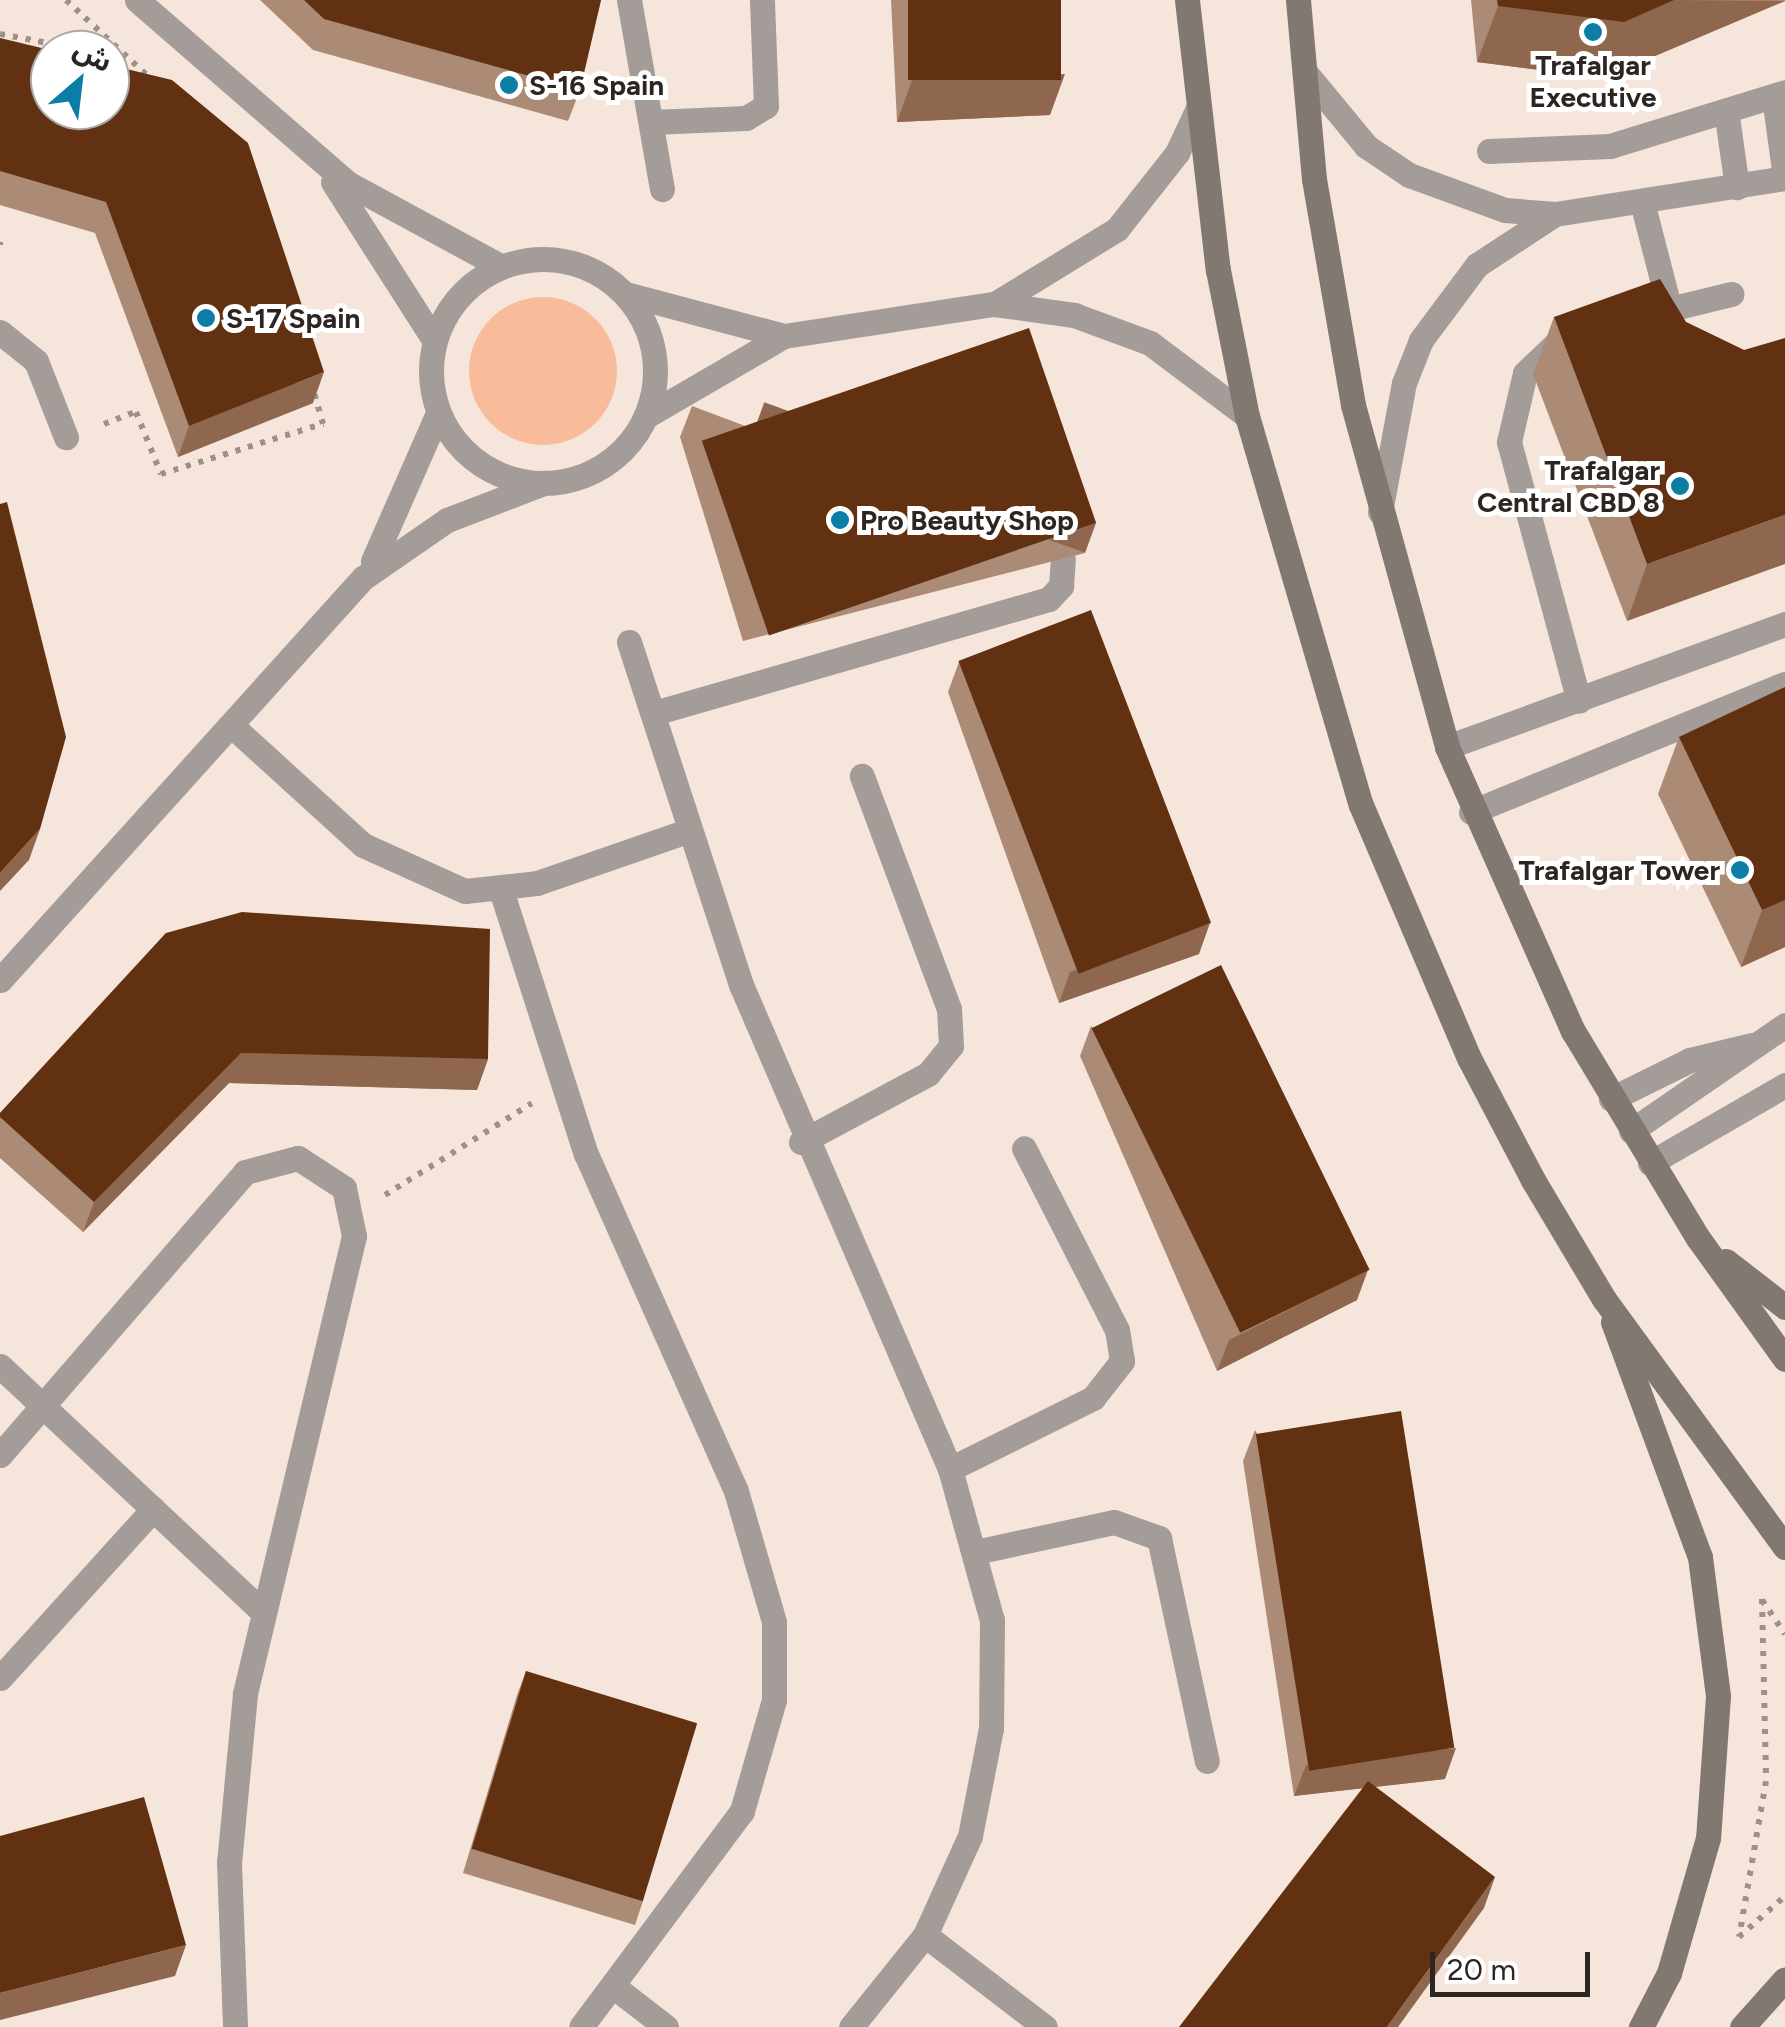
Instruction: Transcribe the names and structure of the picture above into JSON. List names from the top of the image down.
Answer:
{
  "places": [
    "Trafalgar Executive",
    "S-16 Spain",
    "S-17 Spain",
    "Trafalgar Central CBD 8",
    "Pro Beauty Shop",
    "Trafalgar Tower"
  ],
  "scale_bar": "20 m",
  "north": "top right"
}
